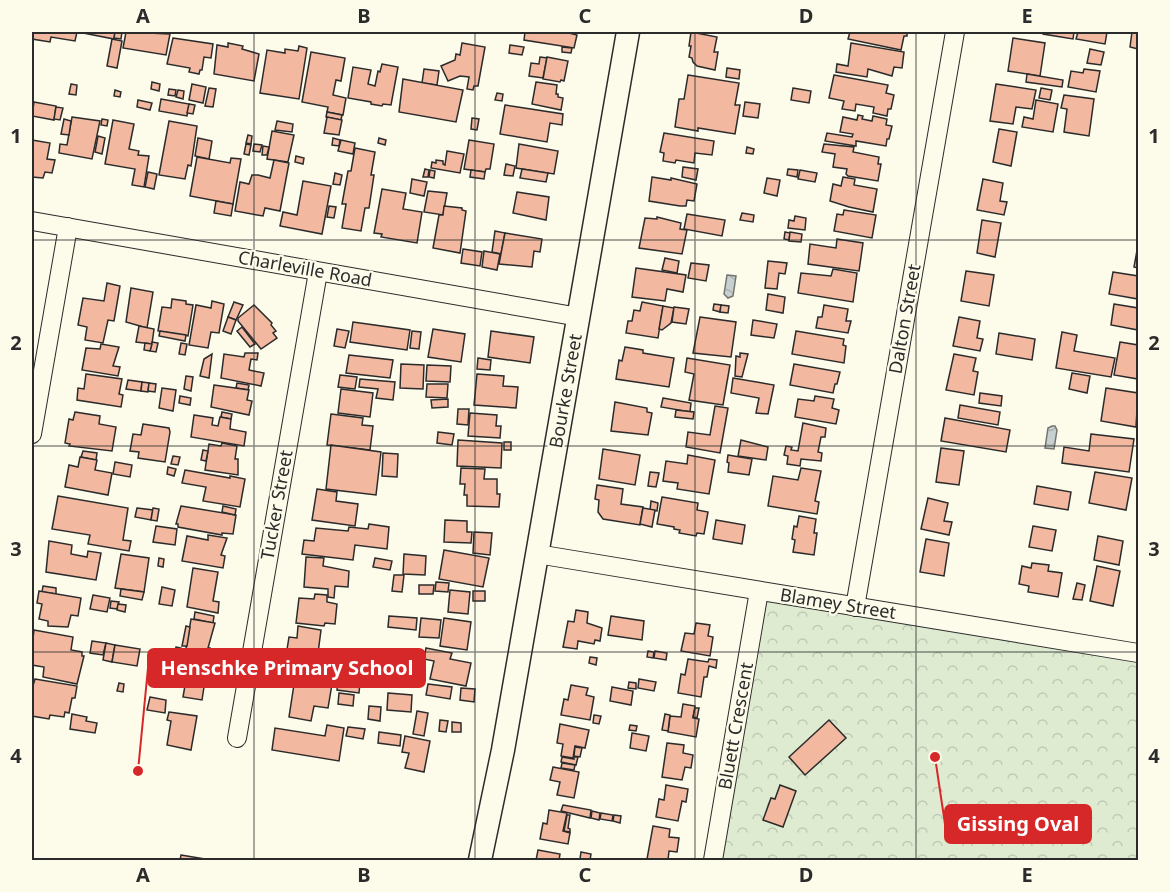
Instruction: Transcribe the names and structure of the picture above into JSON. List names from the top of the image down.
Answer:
{
  "streets": {
    "main road": ["Bourke Street"],
    "street": [
      "Charleville Road",
      "Dalton Street",
      "Tucker Street",
      "Blamey Street",
      "Bluett Crescent"
    ]
  },
  "crossings": [
    ["Charleville Road", "Bourke Street"],
    ["Charleville Road", "Tucker Street"],
    ["Dalton Street", "Blamey Street"],
    ["Bourke Street", "Blamey Street"],
    ["Blamey Street", "Bluett Crescent"]
  ],
  "places": ["Gissing Oval", "Henschke Primary School"],
  "grid": {
    "columns": [
      "A",
      "B",
      "C",
      "D",
      "E"
    ],
    "rows": [
      "1",
      "2",
      "3",
      "4"
    ]
  }
}
